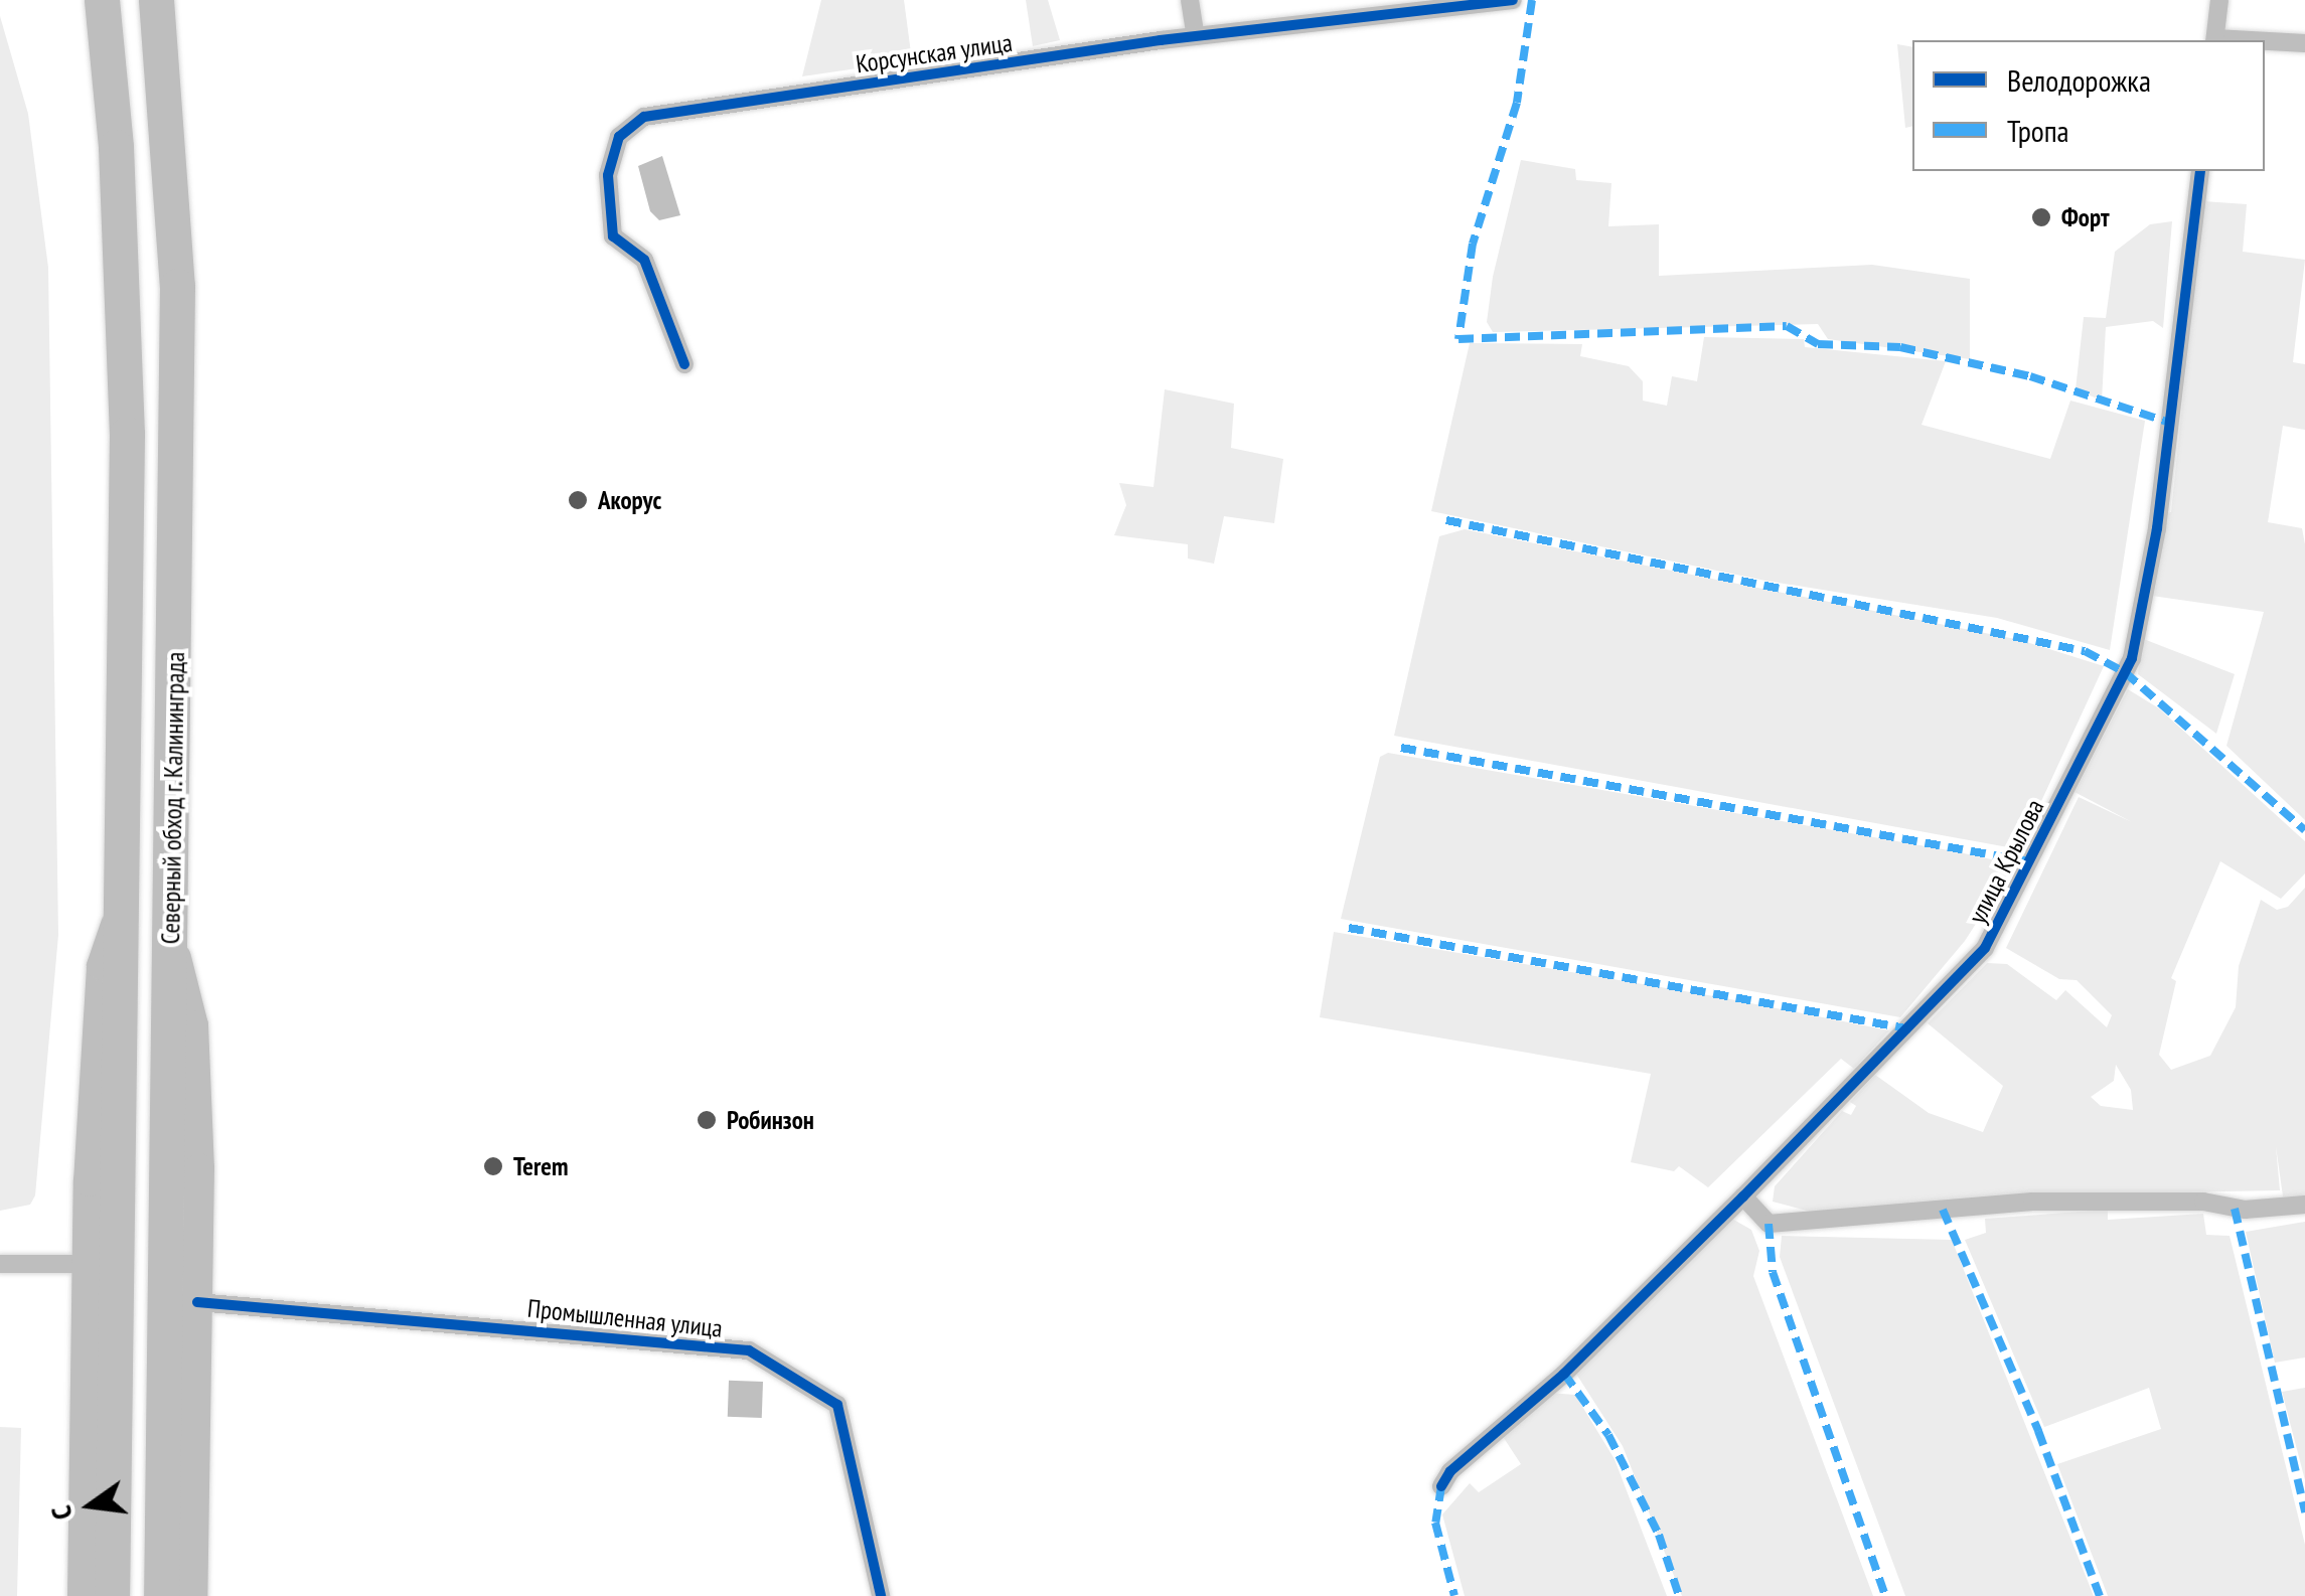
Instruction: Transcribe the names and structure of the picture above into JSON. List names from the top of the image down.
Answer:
{
  "streets": {
    "highway": ["Северный обход г. Калининграда"],
    "street": ["Корсунская улица", "улица Крылова", "Промышленная улица"]
  },
  "places": [
    "Форт",
    "Акорус",
    "Робинзон",
    "Terem"
  ],
  "legend": ["Велодорожка", "Тропа"],
  "north": "left"
}
